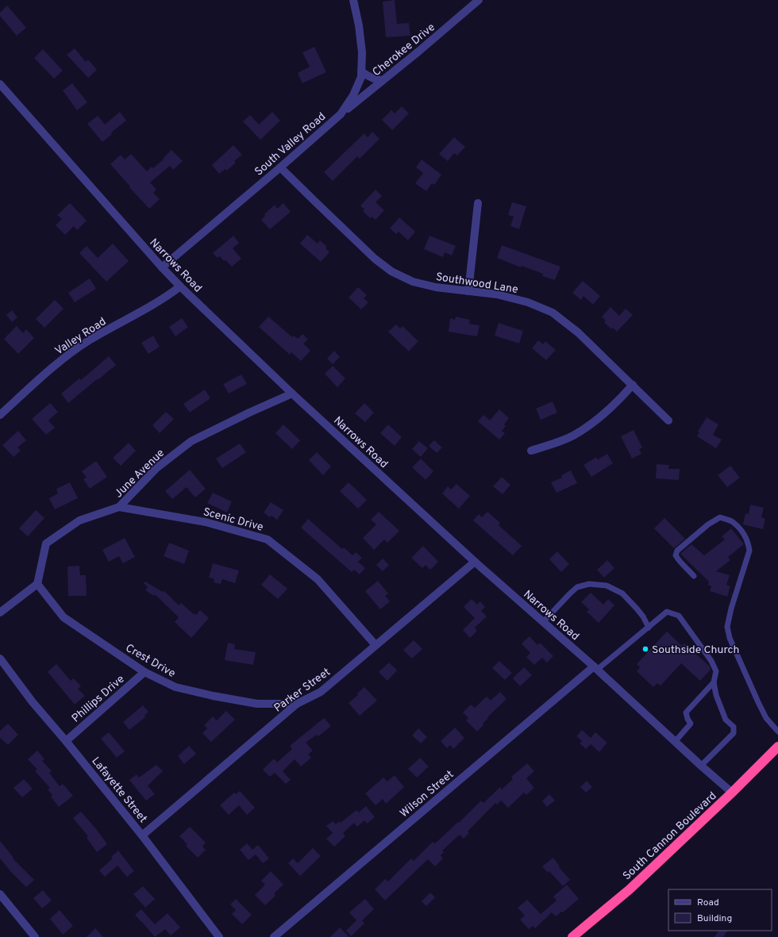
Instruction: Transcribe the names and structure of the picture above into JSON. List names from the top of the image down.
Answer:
{
  "streets": {
    "highway": ["South Cannon Boulevard"],
    "street": [
      "Cherokee Drive",
      "South Valley Road",
      "Narrows Road",
      "Southwood Lane",
      "Valley Road",
      "June Avenue",
      "Scenic Drive",
      "Crest Drive",
      "Parker Street",
      "Phillips Drive",
      "Lafayette Street",
      "Wilson Street"
    ]
  },
  "crossings": [
    ["Cherokee Drive", "South Valley Road"],
    ["South Valley Road", "Narrows Road"],
    ["South Valley Road", "Southwood Lane"],
    ["Narrows Road", "Valley Road"],
    ["Narrows Road", "June Avenue"],
    ["Narrows Road", "Parker Street"],
    ["Narrows Road", "Wilson Street"],
    ["Narrows Road", "South Cannon Boulevard"],
    ["June Avenue", "Scenic Drive"],
    ["June Avenue", "Crest Drive"],
    ["Scenic Drive", "Parker Street"],
    ["Crest Drive", "Parker Street"],
    ["Crest Drive", "Phillips Drive"],
    ["Parker Street", "Lafayette Street"],
    ["Phillips Drive", "Lafayette Street"]
  ],
  "places": ["Southside Church"],
  "legend": ["Road", "Building"]
}
